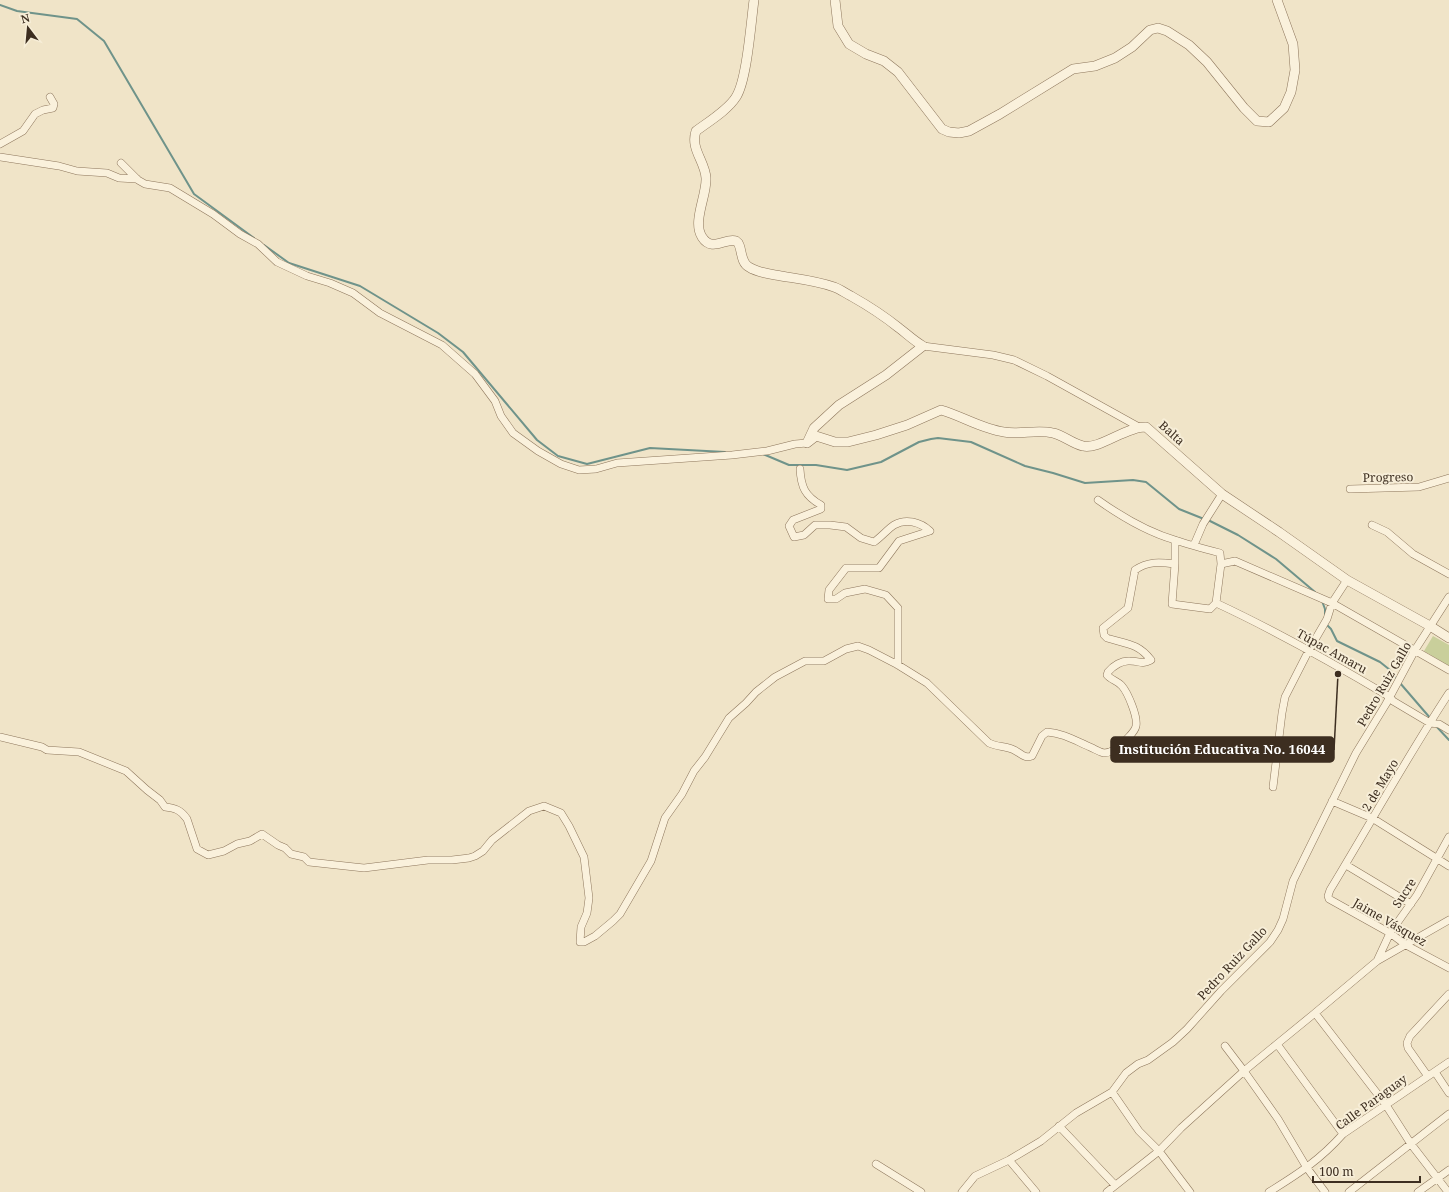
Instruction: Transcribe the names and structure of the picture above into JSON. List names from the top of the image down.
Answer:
{
  "streets": {
    "street": [
      "Balta",
      "Progreso",
      "Túpac Amaru",
      "Pedro Ruiz Gallo",
      "2 de Mayo",
      "Sucre",
      "Jaime Vásquez",
      "Calle Paraguay"
    ]
  },
  "crossings": [
    ["Balta", "Pedro Ruiz Gallo"],
    ["Túpac Amaru", "Pedro Ruiz Gallo"],
    ["Túpac Amaru", "2 de Mayo"],
    ["2 de Mayo", "Jaime Vásquez"],
    ["Sucre", "Jaime Vásquez"]
  ],
  "places": ["Institución Educativa No. 16044"],
  "scale_bar": "100 m",
  "north": "top"
}
